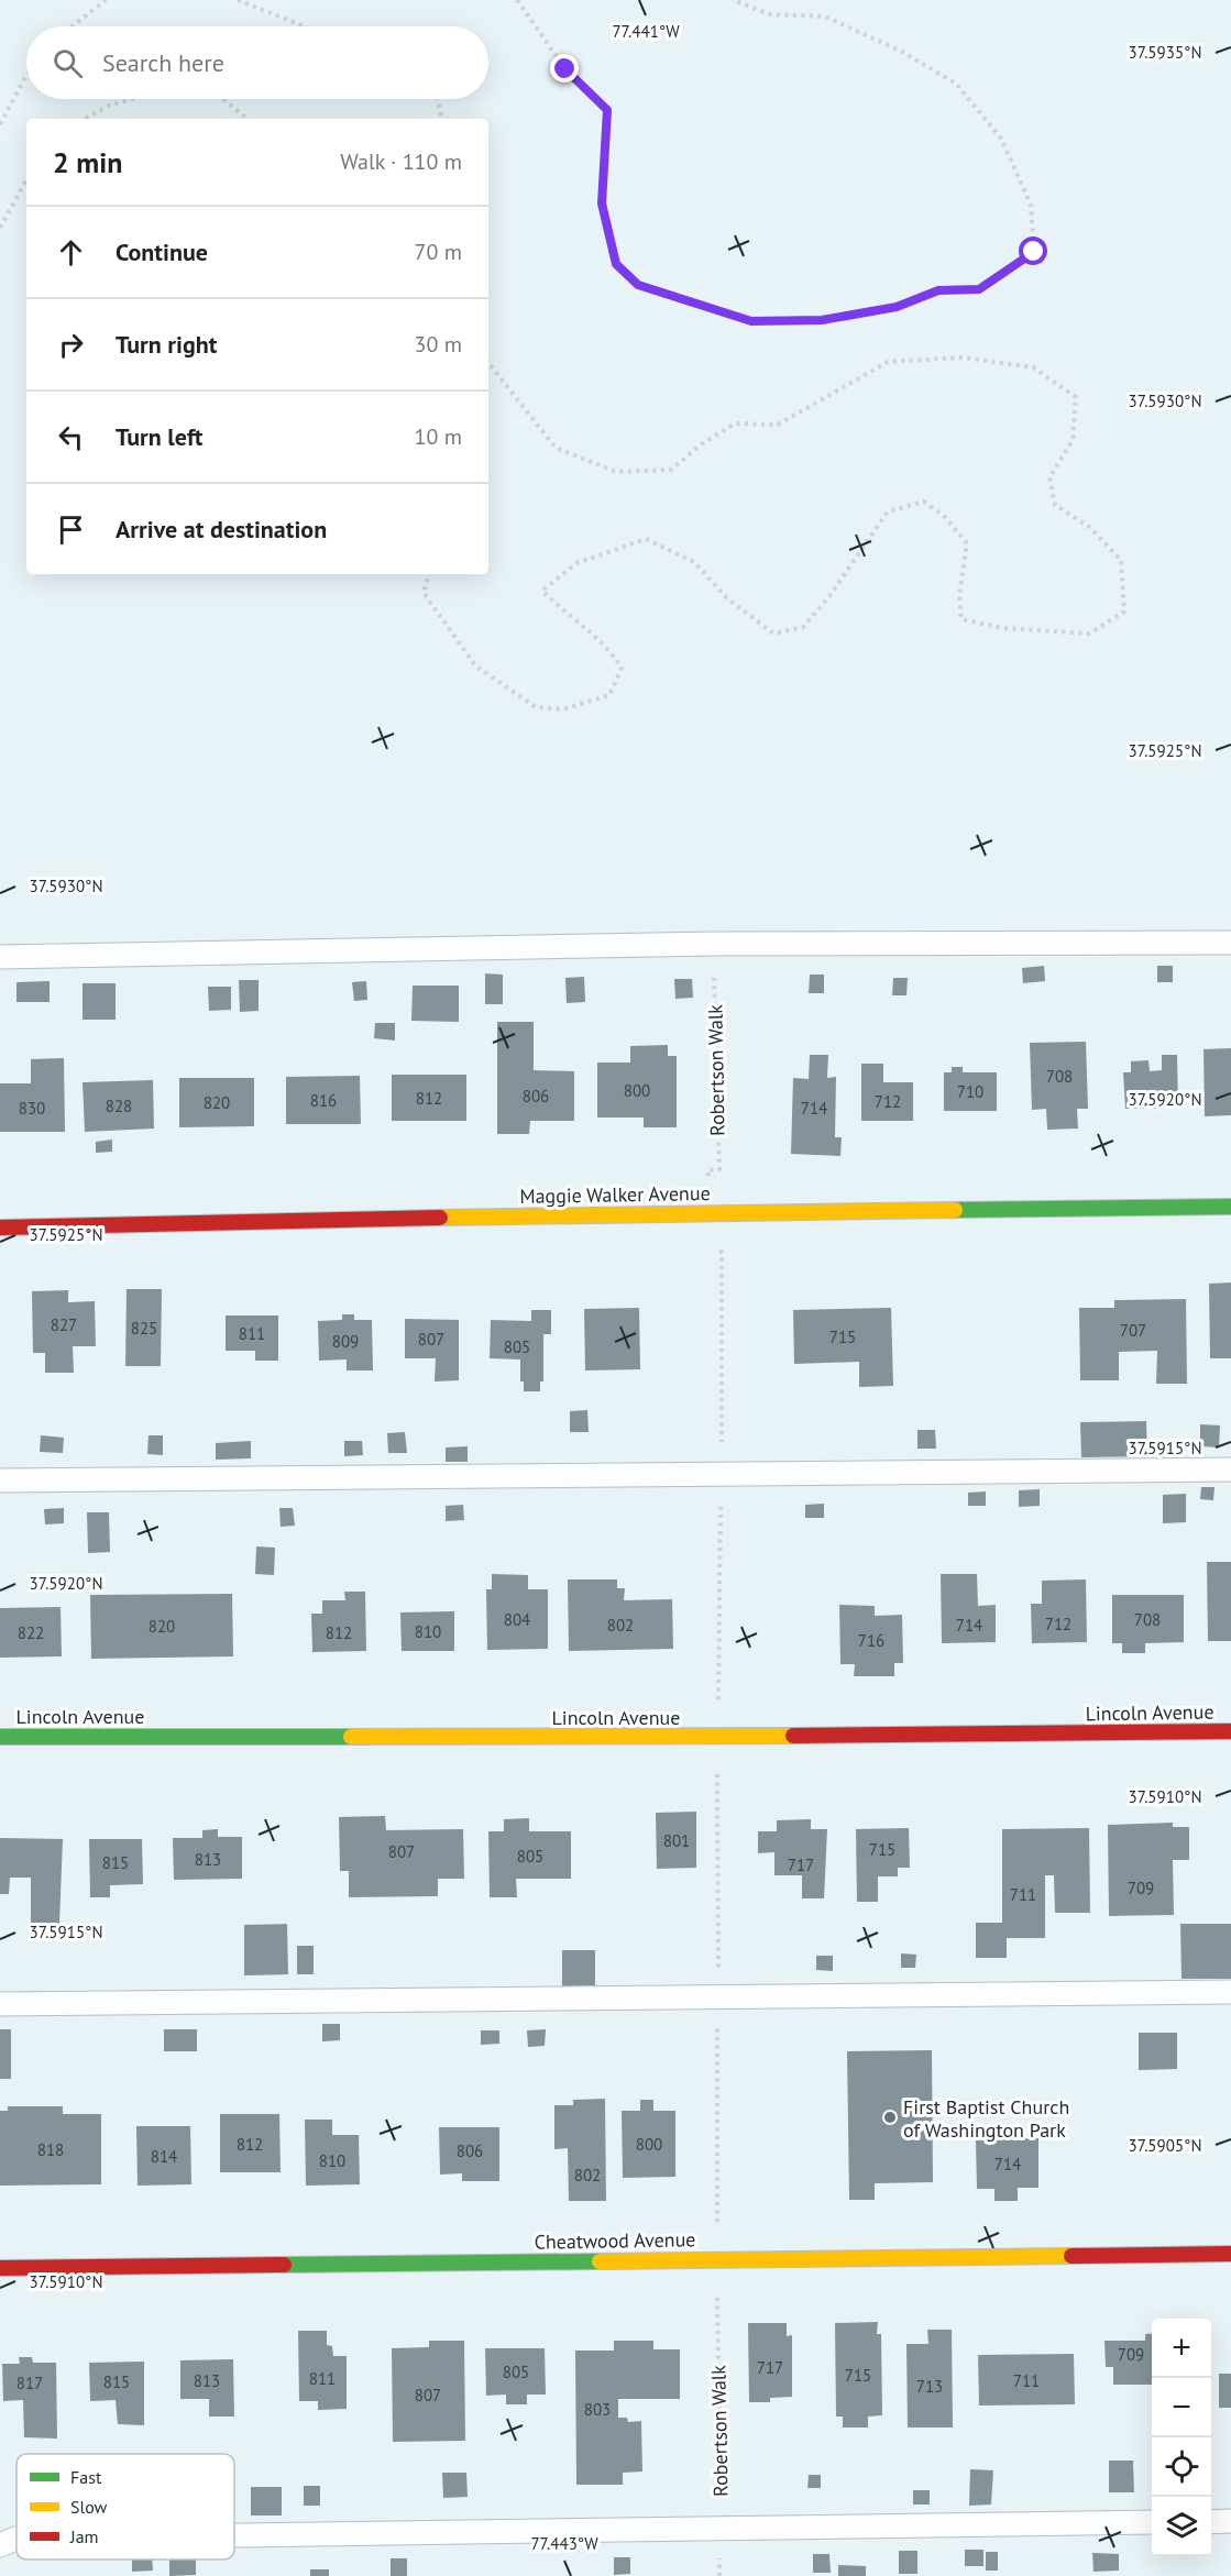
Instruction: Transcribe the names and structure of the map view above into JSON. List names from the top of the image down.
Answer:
{
  "streets": {
    "street": ["Maggie Walker Avenue", "Lincoln Avenue", "Cheatwood Avenue"],
    "path": ["Robertson Walk"]
  },
  "places": ["First Baptist Church of Washington Park"],
  "house_numbers": [
    "708",
    "800",
    "710",
    "806",
    "812",
    "816",
    "712",
    "820",
    "828",
    "830",
    "714",
    "827",
    "825",
    "707",
    "811",
    "715",
    "807",
    "809",
    "805",
    "804",
    "708",
    "712",
    "802",
    "714",
    "820",
    "810",
    "822",
    "812",
    "716",
    "801",
    "715",
    "807",
    "805",
    "813",
    "815",
    "717",
    "709",
    "711",
    "812",
    "800",
    "818",
    "806",
    "814",
    "810",
    "714",
    "802",
    "709",
    "717",
    "805",
    "715",
    "811",
    "813",
    "711",
    "815",
    "817",
    "713",
    "807",
    "803"
  ],
  "legend": ["Fast", "Slow", "Jam"],
  "page": {
    "search": "Search here",
    "heading": ["2 min", "Walk · 110 m"],
    "list": [
      ["Continue", "70 m"],
      ["Turn right", "30 m"],
      ["Turn left", "10 m"],
      "Arrive at destination"
    ],
    "map_buttons": ["+", "−"]
  },
  "coordinates": [
    "77.441°W",
    "37.5935°N",
    "37.5930°N",
    "37.5925°N",
    "37.5920°N",
    "37.5915°N",
    "37.5910°N",
    "37.5905°N",
    "77.443°W"
  ]
}
